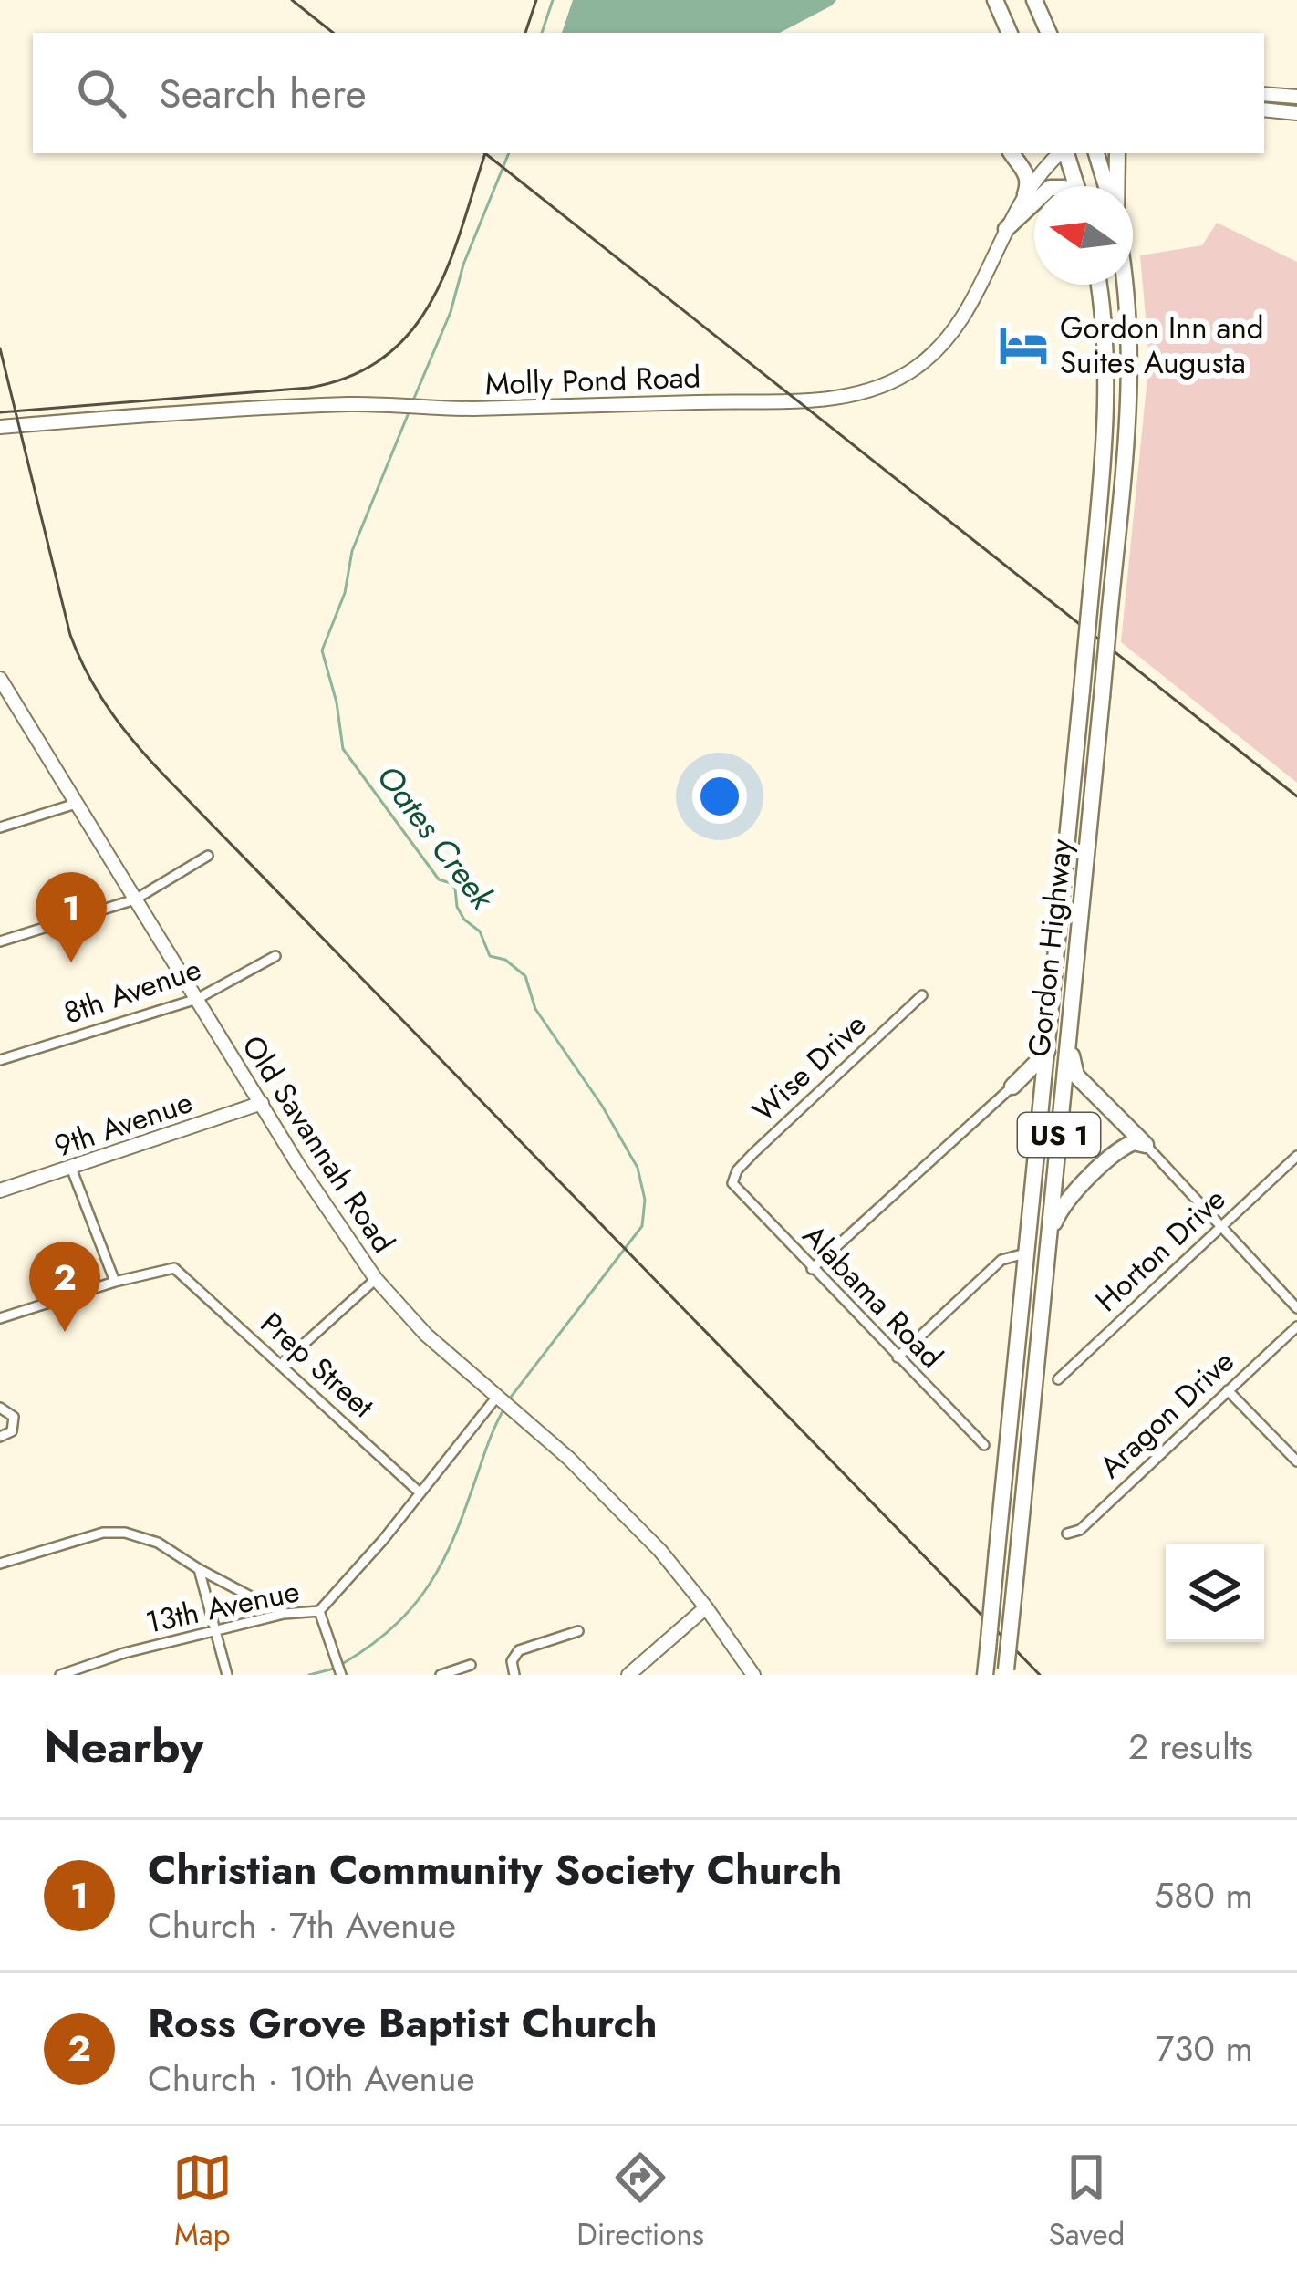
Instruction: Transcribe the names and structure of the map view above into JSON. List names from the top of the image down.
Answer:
{
  "streets": {
    "highway": ["Gordon Highway", "US 1"],
    "street": [
      "Molly Pond Road",
      "8th Avenue",
      "Wise Drive",
      "9th Avenue",
      "Old Savannah Road",
      "Horton Drive",
      "Alabama Road",
      "Prep Street",
      "Aragon Drive",
      "13th Avenue"
    ]
  },
  "crossings": [
    ["8th Avenue", "Old Savannah Road"],
    ["Wise Drive", "Alabama Road"],
    ["9th Avenue", "Old Savannah Road"],
    ["Old Savannah Road", "13th Avenue"],
    ["Prep Street", "13th Avenue"]
  ],
  "water": ["Oates Creek"],
  "places": {
    "hotel": ["Gordon Inn and Suites Augusta"]
  },
  "north": "left",
  "page": {
    "search": "Search here",
    "pins": ["1", "2"],
    "heading": ["Nearby", "2 results"],
    "list": [
      {
        "mark": "1",
        "name": "Christian Community Society Church",
        "note": "Church · 7th Avenue",
        "value": "580 m"
      },
      {
        "mark": "2",
        "name": "Ross Grove Baptist Church",
        "note": "Church · 10th Avenue",
        "value": "730 m"
      }
    ],
    "nav": ["Map", "Directions", "Saved"]
  }
}
